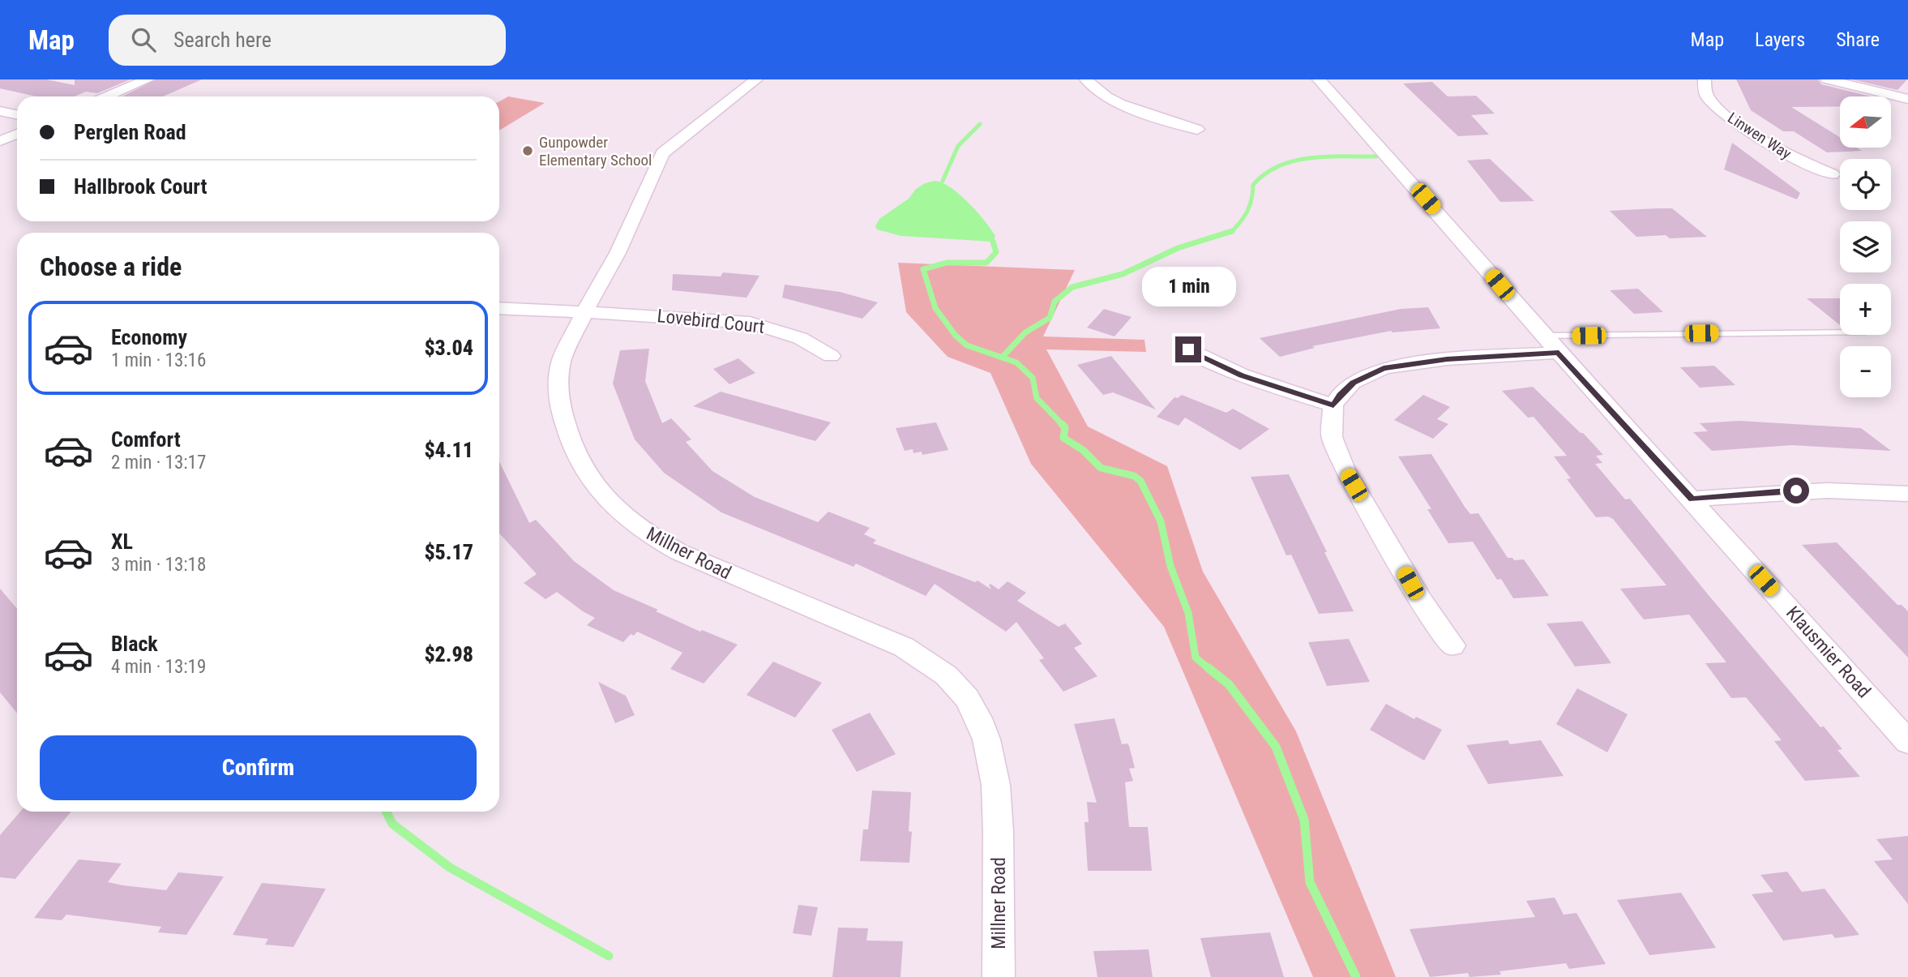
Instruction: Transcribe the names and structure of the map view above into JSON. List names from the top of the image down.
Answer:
{
  "streets": {
    "street": [
      "Linwen Way",
      "Lovebird Court",
      "Millner Road",
      "Klausmier Road"
    ]
  },
  "crossings": [
    ["Lovebird Court", "Millner Road"]
  ],
  "places": ["Gunpowder Elementary School"],
  "north": "left",
  "page": {
    "header": "Map",
    "search": "Search here",
    "nav": ["Map", "Layers", "Share"],
    "map_buttons": ["+", "−"],
    "banner": ["Perglen Road", "Hallbrook Court"],
    "heading": "Choose a ride",
    "bubble": "1 min",
    "list": [
      {
        "name": "Economy",
        "note": "1 min · 13:16",
        "value": "$3.04"
      },
      {
        "name": "Comfort",
        "note": "2 min · 13:17",
        "value": "$4.11"
      },
      {
        "name": "XL",
        "note": "3 min · 13:18",
        "value": "$5.17"
      },
      {
        "name": "Black",
        "note": "4 min · 13:19",
        "value": "$2.98"
      }
    ],
    "buttons": "Confirm"
  }
}
